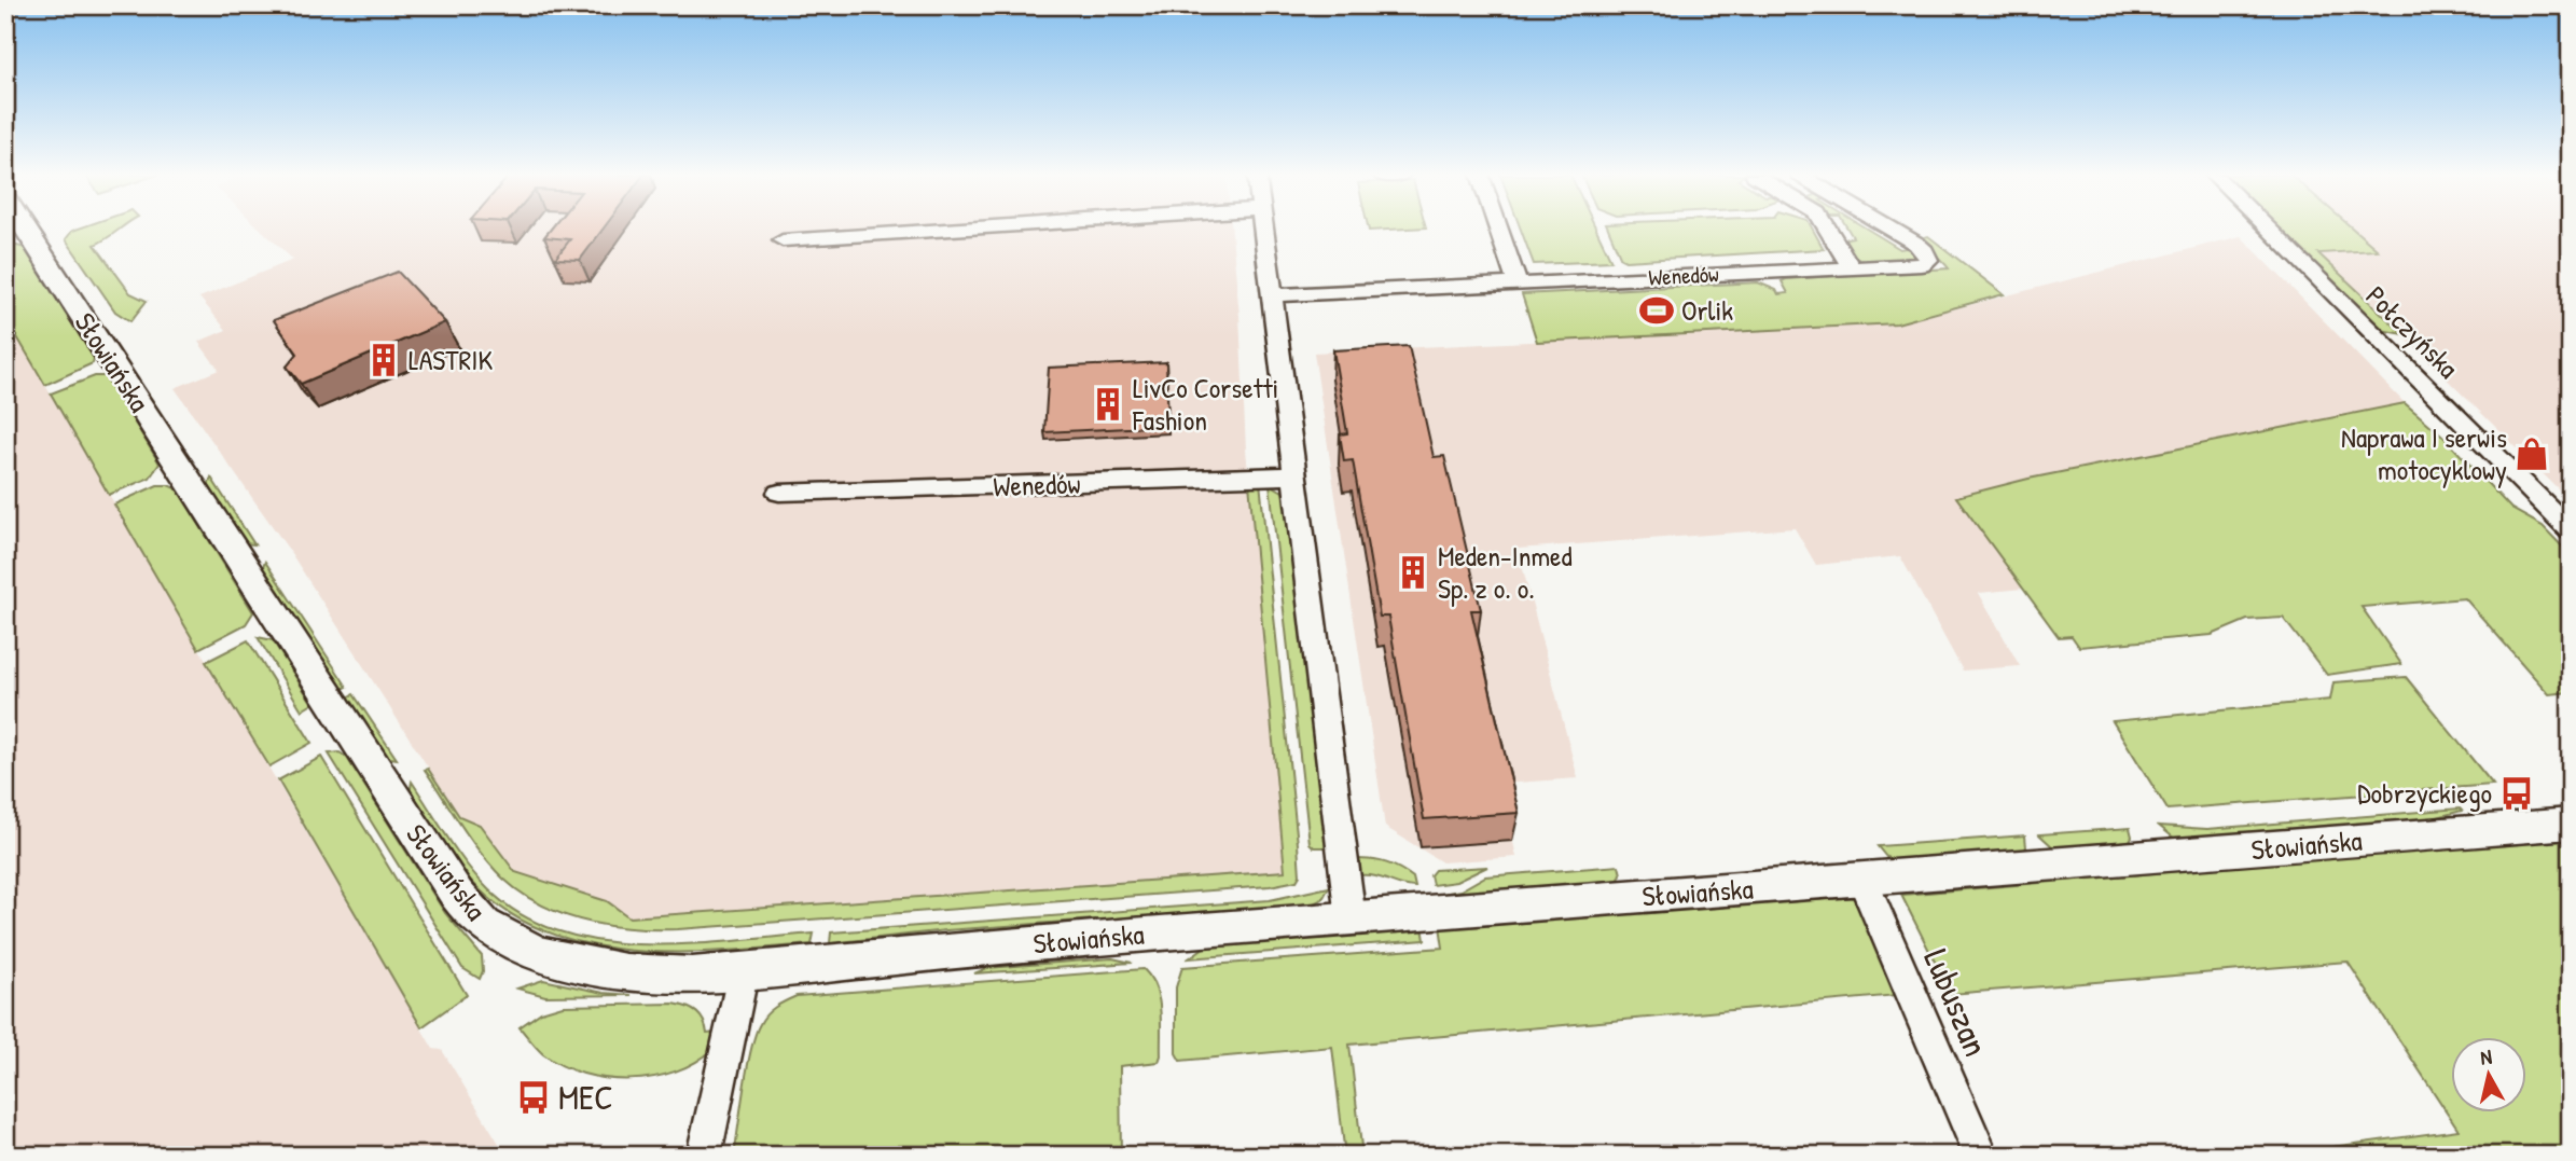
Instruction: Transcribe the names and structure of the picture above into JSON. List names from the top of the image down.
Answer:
{
  "streets": {
    "main road": ["Słowiańska"],
    "street": ["Wenedów", "Połczyńska", "Lubuszan"]
  },
  "crossings": [
    ["Słowiańska", "Lubuszan"]
  ],
  "places": {
    "sports": ["Orlik"],
    "building": ["LASTRIK", "LivCo Corsetti Fashion", "Meden-Inmed Sp. z o. o."],
    "shop": ["Naprawa I serwis motocyklowy"],
    "bus stop": ["Dobrzyckiego", "MEC"]
  },
  "north": "top"
}
